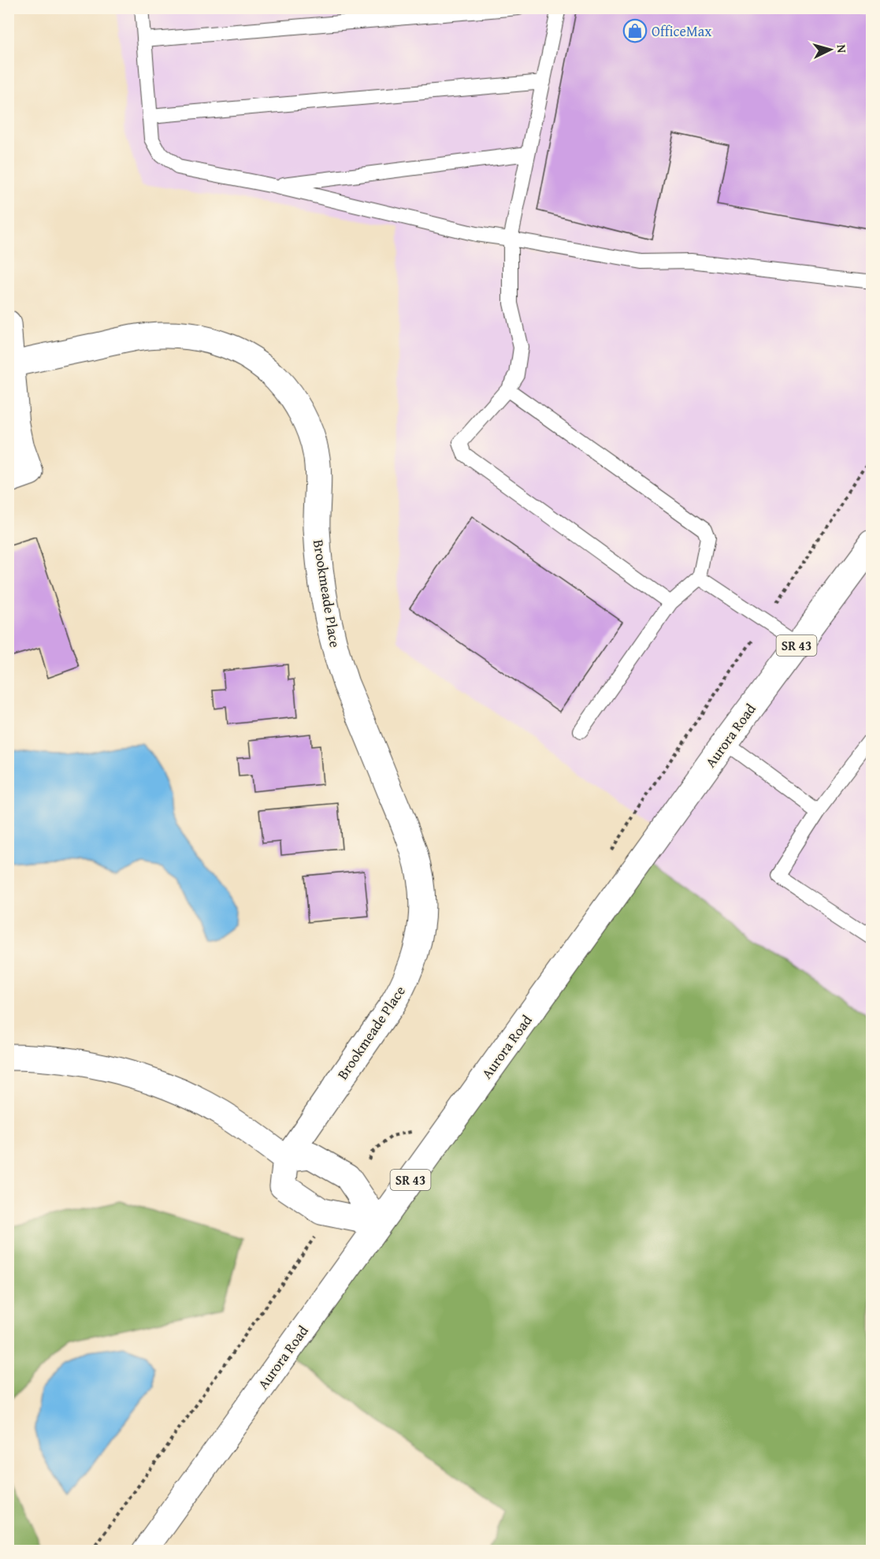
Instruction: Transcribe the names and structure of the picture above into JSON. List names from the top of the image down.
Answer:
{
  "streets": {
    "street": ["Brookmeade Place", "SR 43", "Aurora Road"]
  },
  "places": {
    "shop": ["OfficeMax"]
  },
  "north": "right"
}
